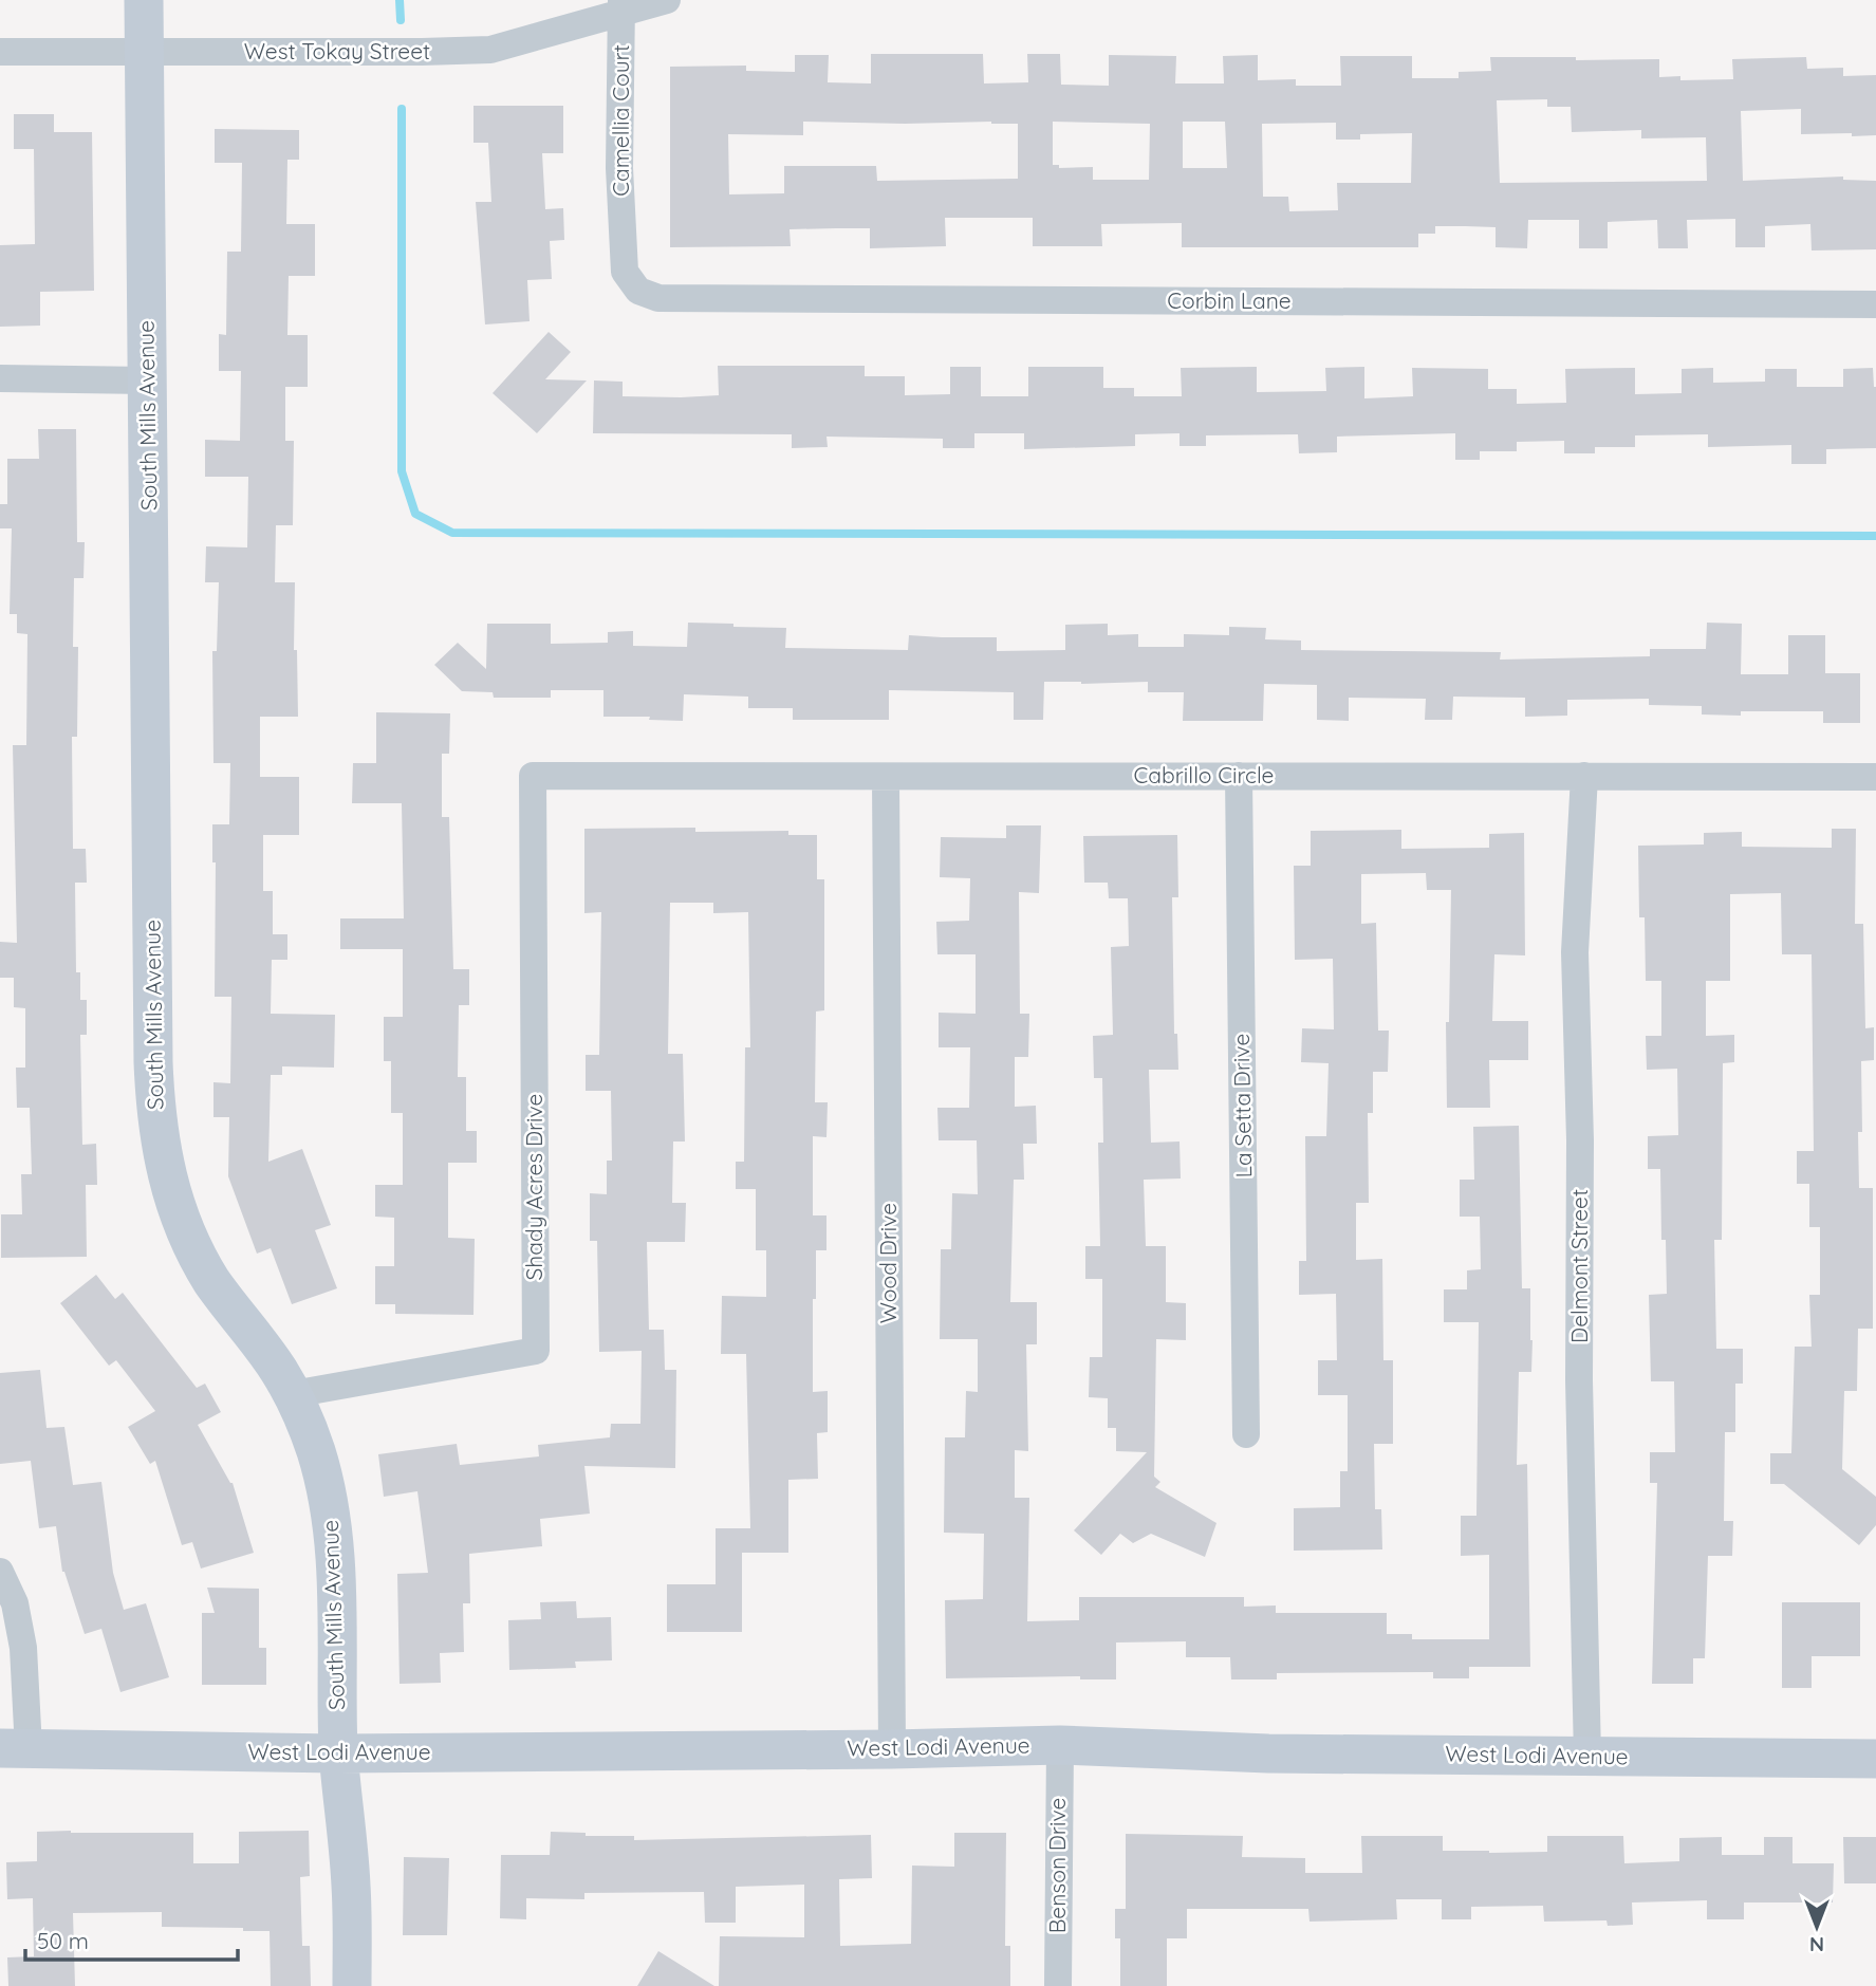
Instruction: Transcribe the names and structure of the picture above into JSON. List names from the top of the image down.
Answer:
{
  "streets": {
    "street": [
      "West Tokay Street",
      "Camellia Court",
      "Corbin Lane",
      "South Mills Avenue",
      "Cabrillo Circle",
      "La Setta Drive",
      "Shady Acres Drive",
      "Wood Drive",
      "Delmont Street",
      "West Lodi Avenue",
      "Benson Drive"
    ]
  },
  "crossings": [
    ["West Tokay Street", "Camellia Court"],
    ["West Tokay Street", "South Mills Avenue"],
    ["Camellia Court", "Corbin Lane"],
    ["South Mills Avenue", "Shady Acres Drive"],
    ["South Mills Avenue", "West Lodi Avenue"],
    ["Cabrillo Circle", "La Setta Drive"],
    ["Cabrillo Circle", "Shady Acres Drive"],
    ["Cabrillo Circle", "Wood Drive"],
    ["Cabrillo Circle", "Delmont Street"],
    ["Wood Drive", "West Lodi Avenue"],
    ["Delmont Street", "West Lodi Avenue"],
    ["West Lodi Avenue", "Benson Drive"]
  ],
  "scale_bar": "50 m",
  "north": "bottom"
}
